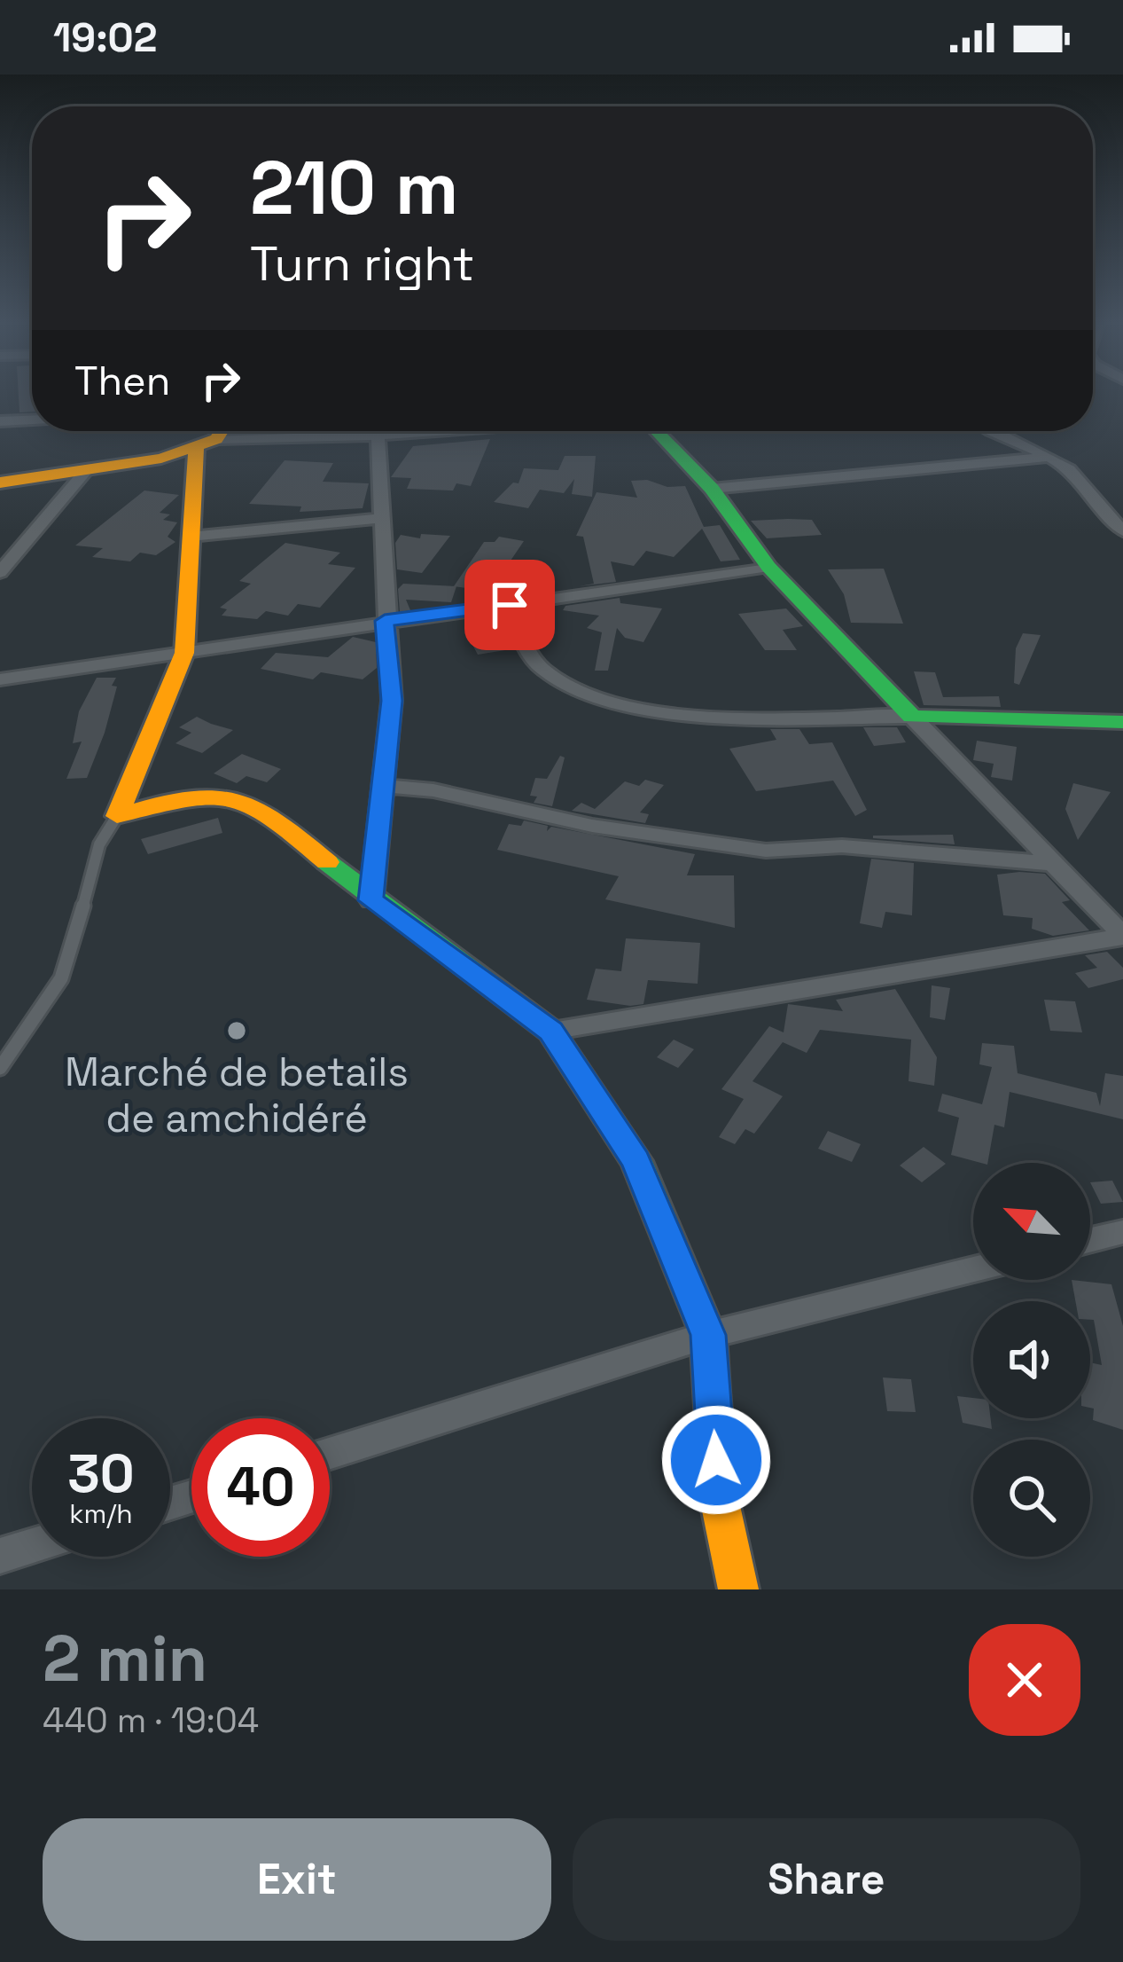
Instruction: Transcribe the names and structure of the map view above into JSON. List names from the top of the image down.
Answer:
{
  "places": ["Marché de betails de amchidéré"],
  "north": "top left",
  "page": {
    "status": "19:02",
    "turn": ["210 m", "Turn right"],
    "then": "Then",
    "speed": "30 km/h",
    "limit": "40",
    "heading": ["2 min", "440 m · 19:04"],
    "buttons": ["Exit", "Share"]
  }
}
